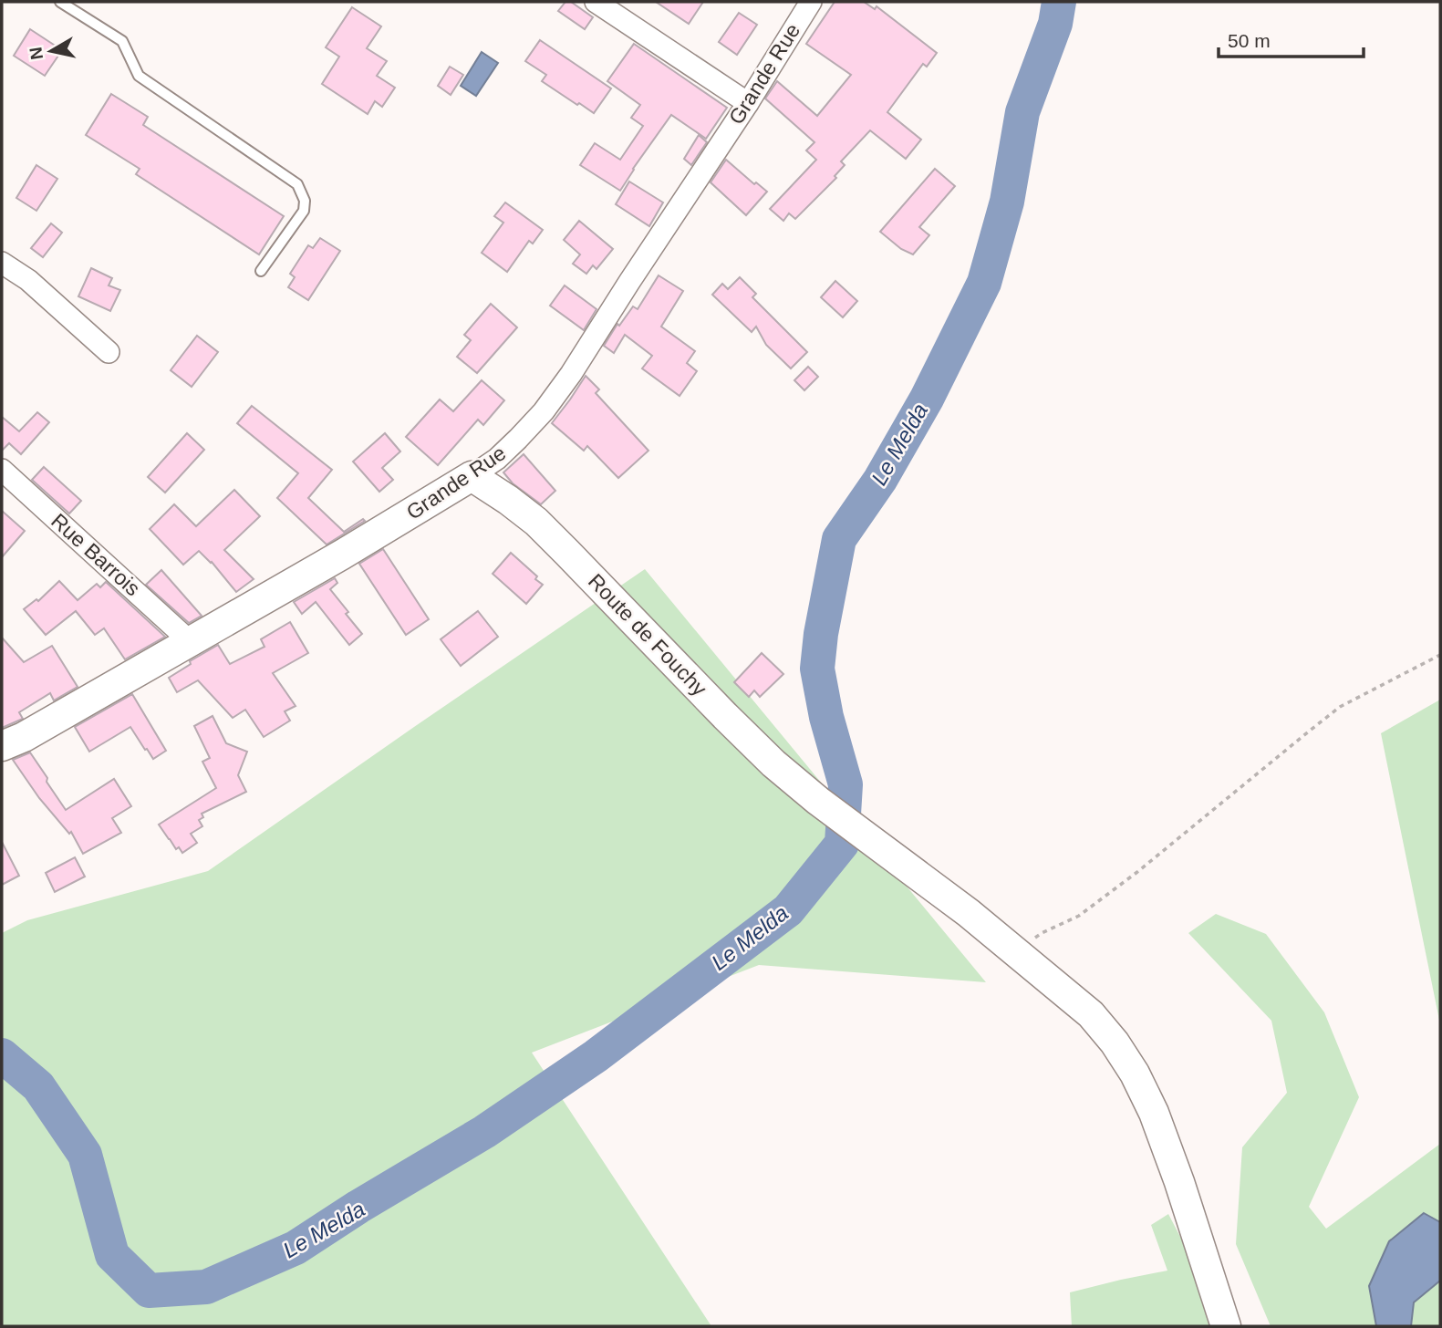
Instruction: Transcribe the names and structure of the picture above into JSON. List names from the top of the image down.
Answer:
{
  "streets": {
    "street": ["Grande Rue", "Rue Barrois", "Route de Fouchy"]
  },
  "crossings": [
    ["Grande Rue", "Rue Barrois"],
    ["Grande Rue", "Route de Fouchy"]
  ],
  "water": ["Le Melda"],
  "scale_bar": "50 m",
  "north": "left"
}
